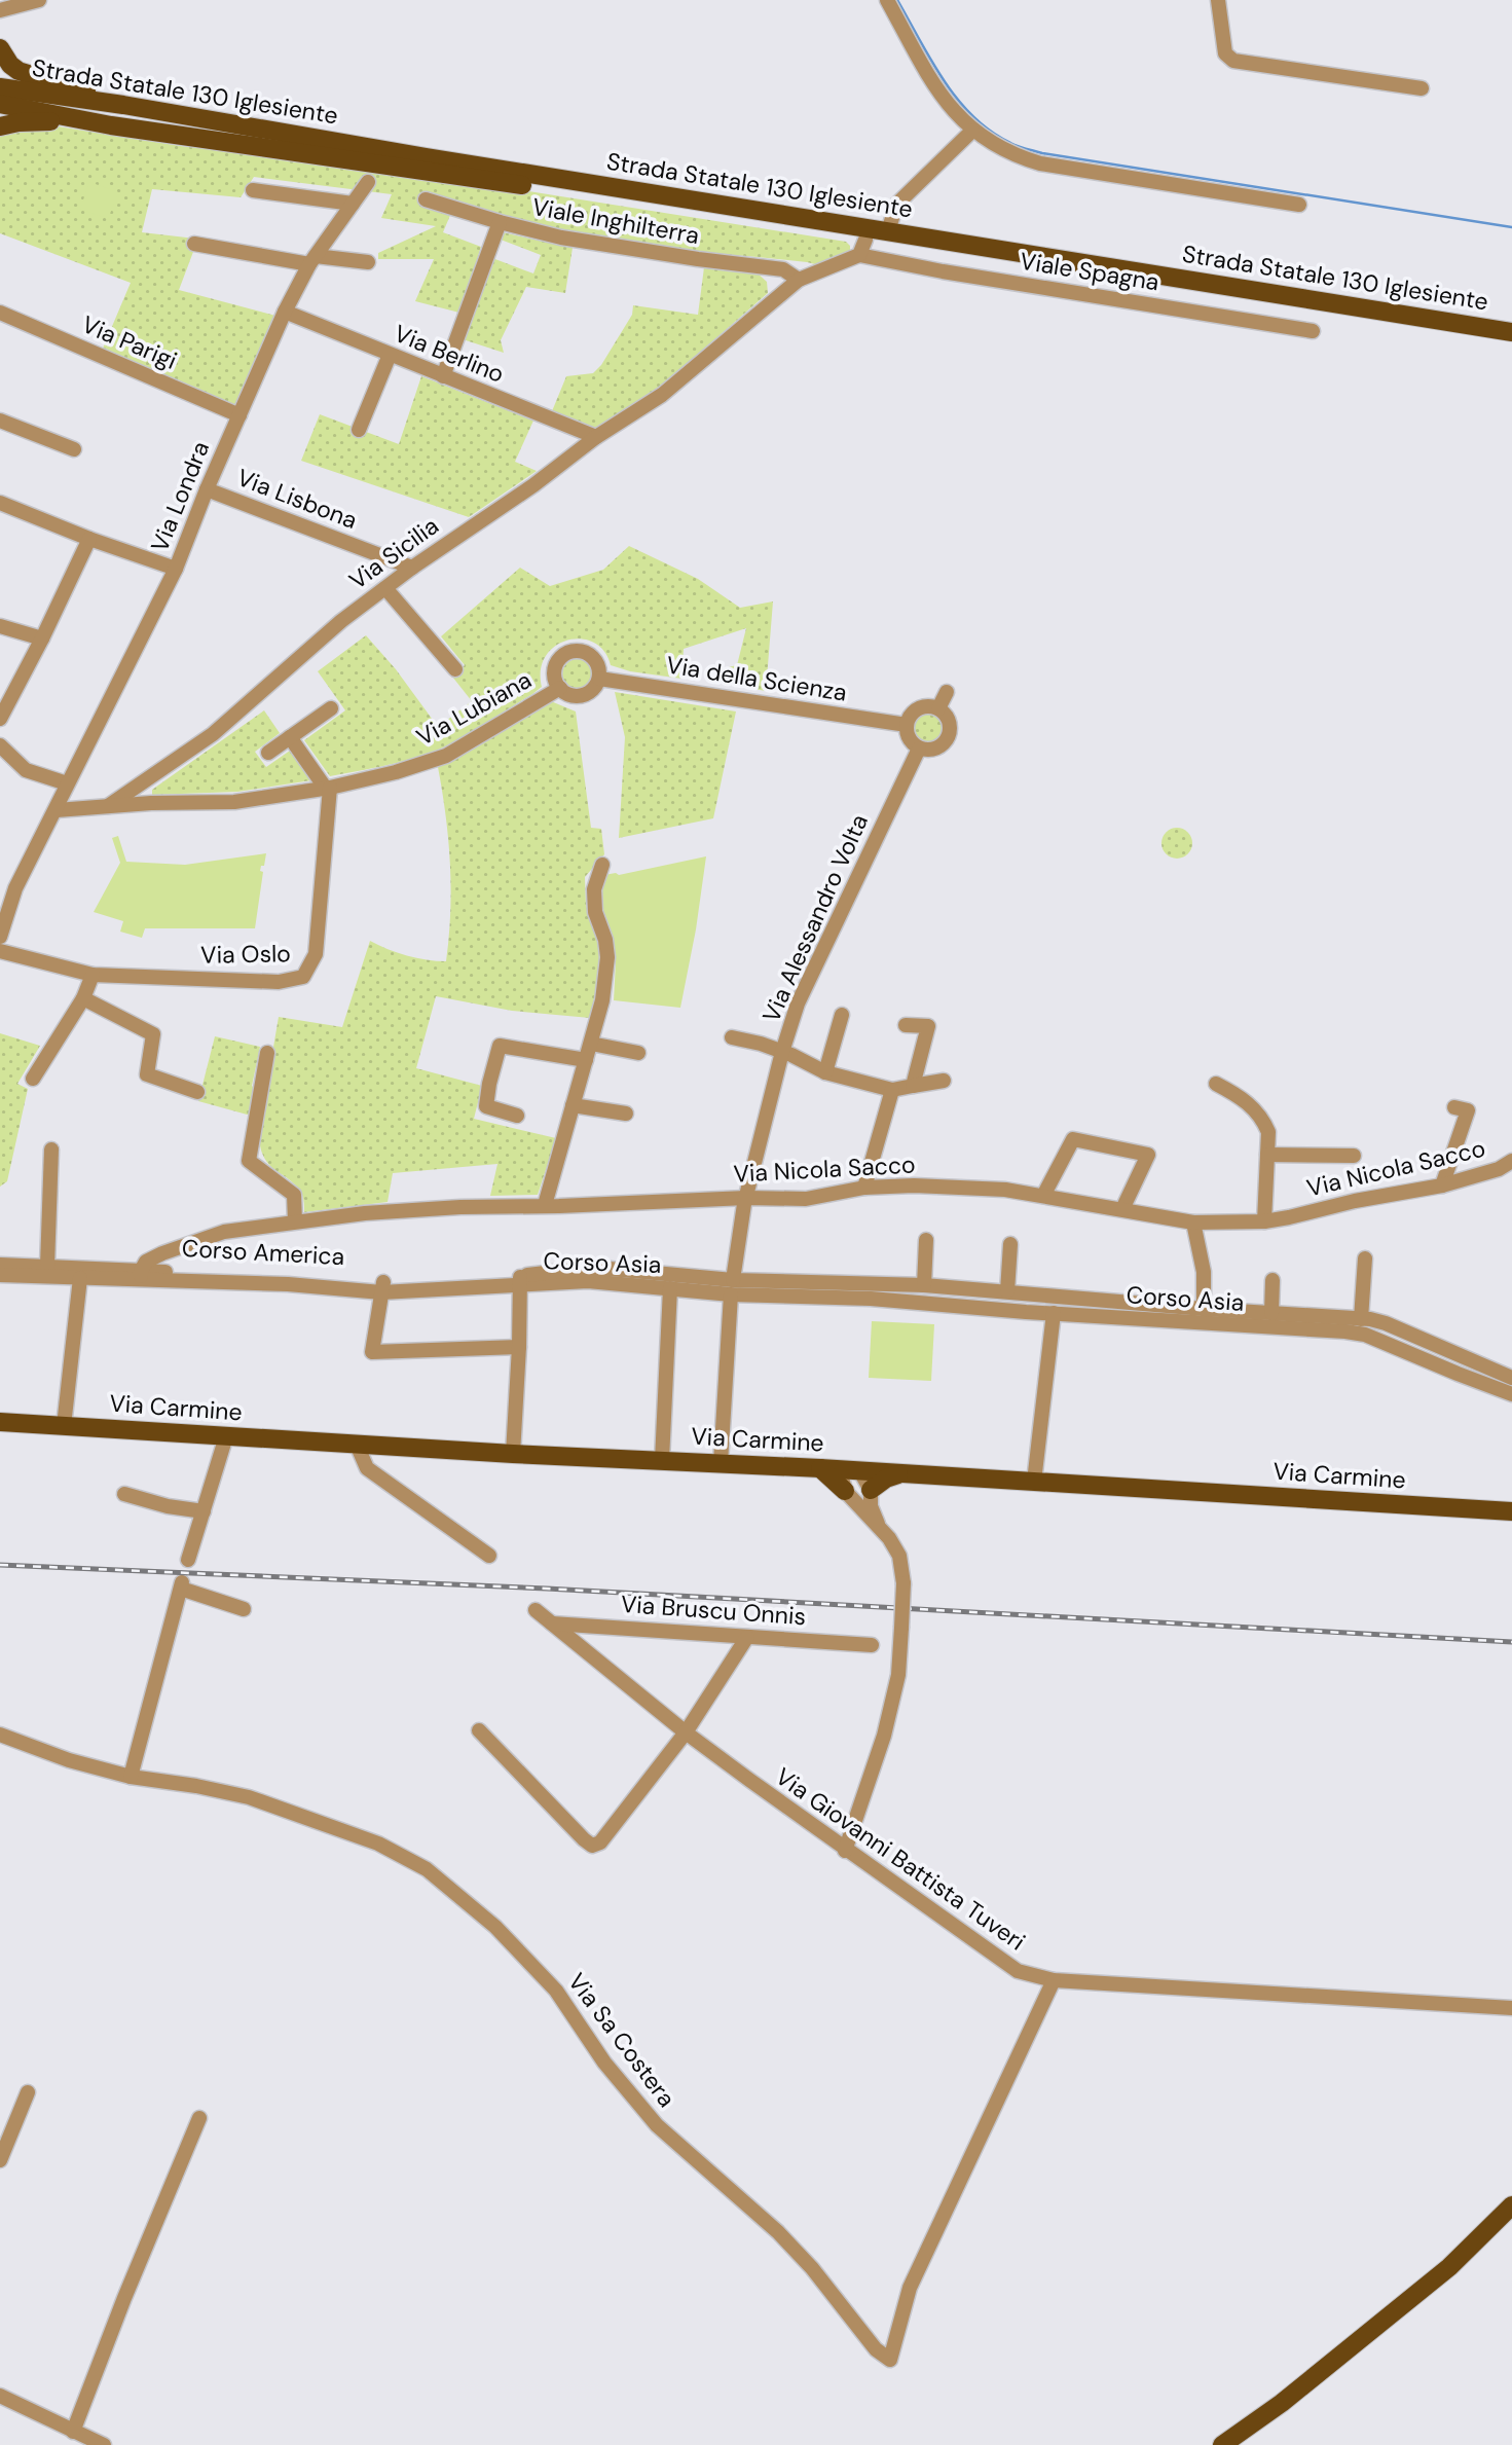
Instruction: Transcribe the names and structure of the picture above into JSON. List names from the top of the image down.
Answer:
{
  "streets": {
    "main road": ["Strada Statale 130 Iglesiente", "Via Carmine"],
    "street": [
      "Viale Inghilterra",
      "Viale Spagna",
      "Via Parigi",
      "Via Berlino",
      "Via Londra",
      "Via Lisbona",
      "Via Sicilia",
      "Via della Scienza",
      "Via Lubiana",
      "Via Alessandro Volta",
      "Via Oslo",
      "Via Nicola Sacco",
      "Corso America",
      "Corso Asia",
      "Via Bruscu Onnis",
      "Via Giovanni Battista Tuveri",
      "Via Sa Costera"
    ]
  },
  "crossings": [
    ["Strada Statale 130 Iglesiente", "Viale Spagna"],
    ["Strada Statale 130 Iglesiente", "Via Sicilia"],
    ["Viale Inghilterra", "Via Sicilia"],
    ["Viale Spagna", "Via Sicilia"],
    ["Via Parigi", "Via Londra"],
    ["Via Berlino", "Via Londra"],
    ["Via Berlino", "Via Sicilia"],
    ["Via Londra", "Via Lisbona"],
    ["Via Londra", "Via Sicilia"],
    ["Via Lisbona", "Via Sicilia"],
    ["Via Sicilia", "Via Lubiana"],
    ["Via della Scienza", "Via Lubiana"],
    ["Via della Scienza", "Via Alessandro Volta"],
    ["Via Lubiana", "Via Oslo"],
    ["Via Alessandro Volta", "Via Nicola Sacco"],
    ["Via Alessandro Volta", "Corso Asia"],
    ["Via Alessandro Volta", "Via Carmine"],
    ["Via Nicola Sacco", "Corso America"],
    ["Corso America", "Corso Asia"],
    ["Via Bruscu Onnis", "Via Giovanni Battista Tuveri"],
    ["Via Giovanni Battista Tuveri", "Via Sa Costera"]
  ]
}
